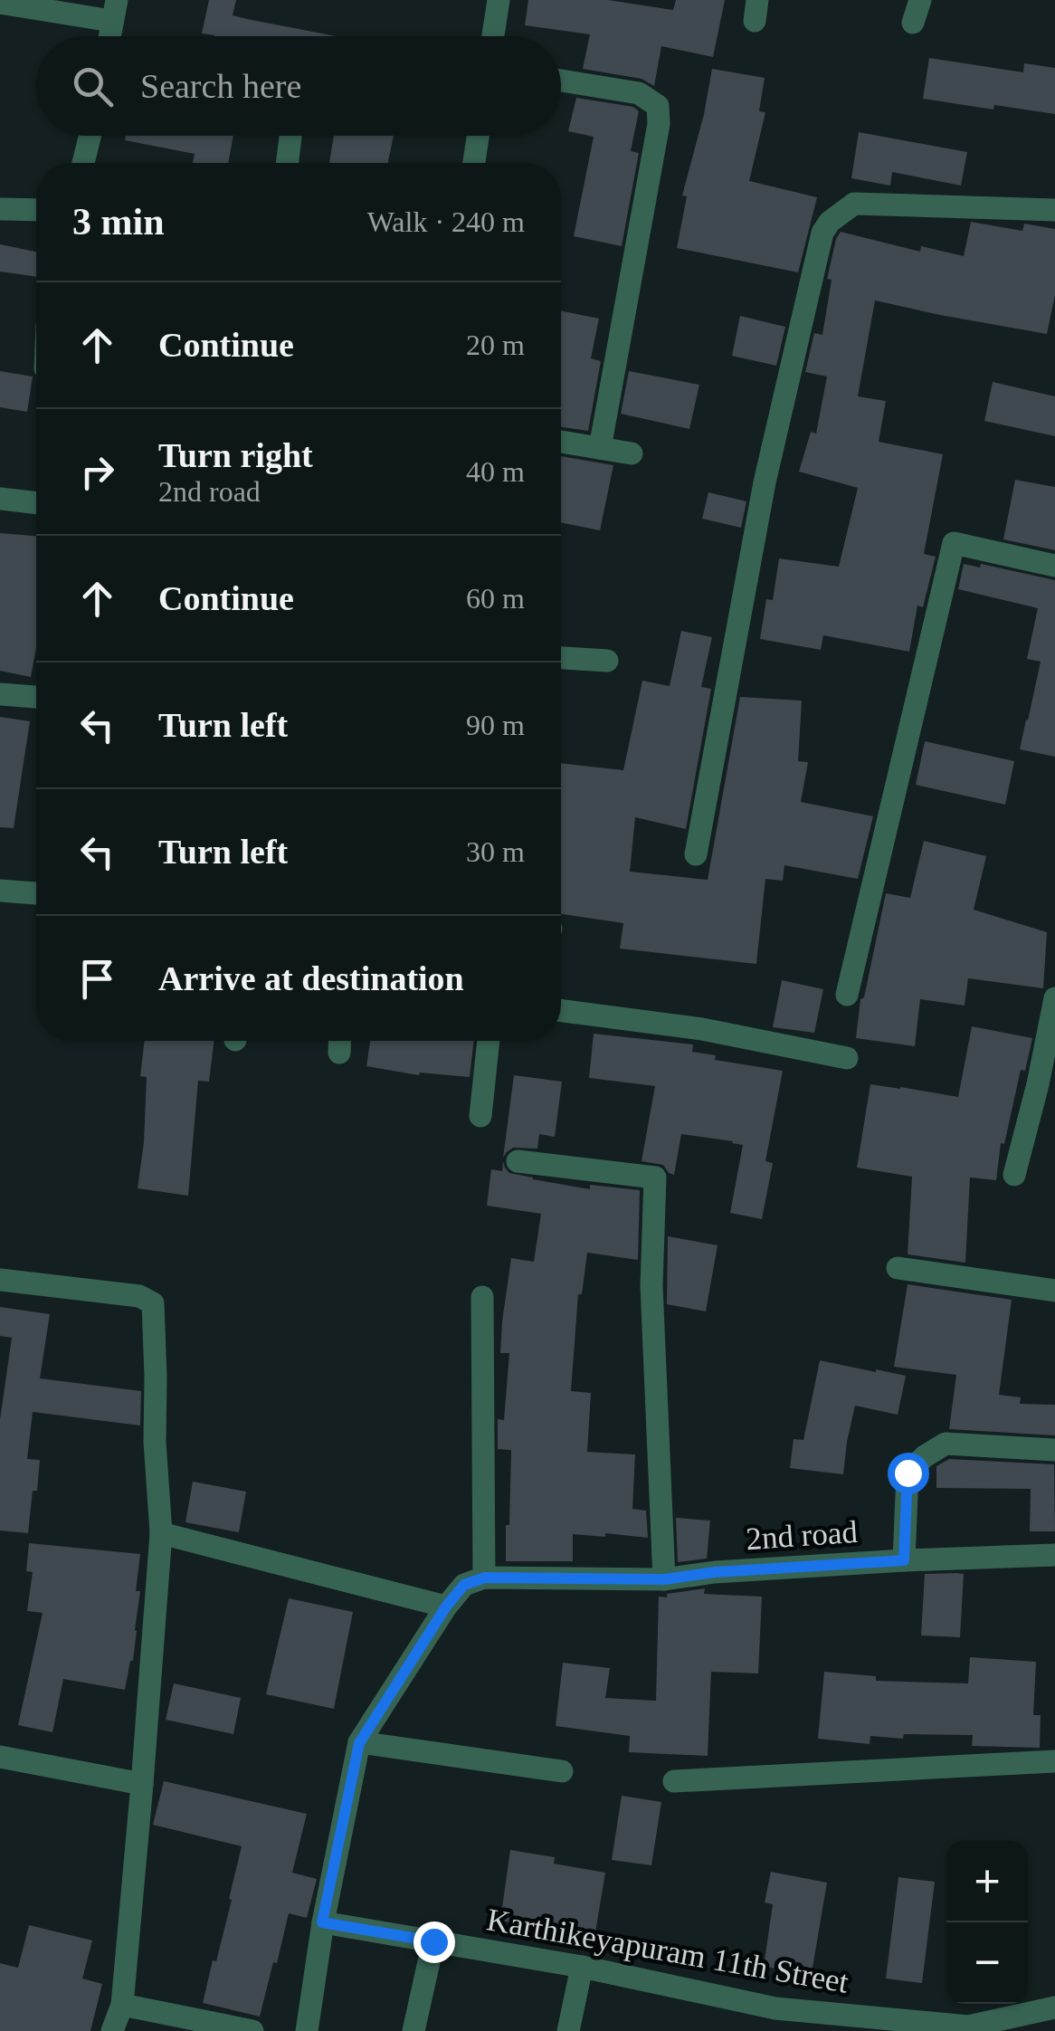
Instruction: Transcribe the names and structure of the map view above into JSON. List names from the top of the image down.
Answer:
{
  "streets": {
    "street": ["2nd road", "Karthikeyapuram 11th Street"]
  },
  "page": {
    "search": "Search here",
    "heading": ["3 min", "Walk · 240 m"],
    "list": [
      ["Continue", "20 m"],
      ["Turn right", "2nd road", "40 m"],
      ["Continue", "60 m"],
      ["Turn left", "90 m"],
      ["Turn left", "30 m"],
      "Arrive at destination"
    ],
    "map_buttons": ["+", "−"]
  }
}
